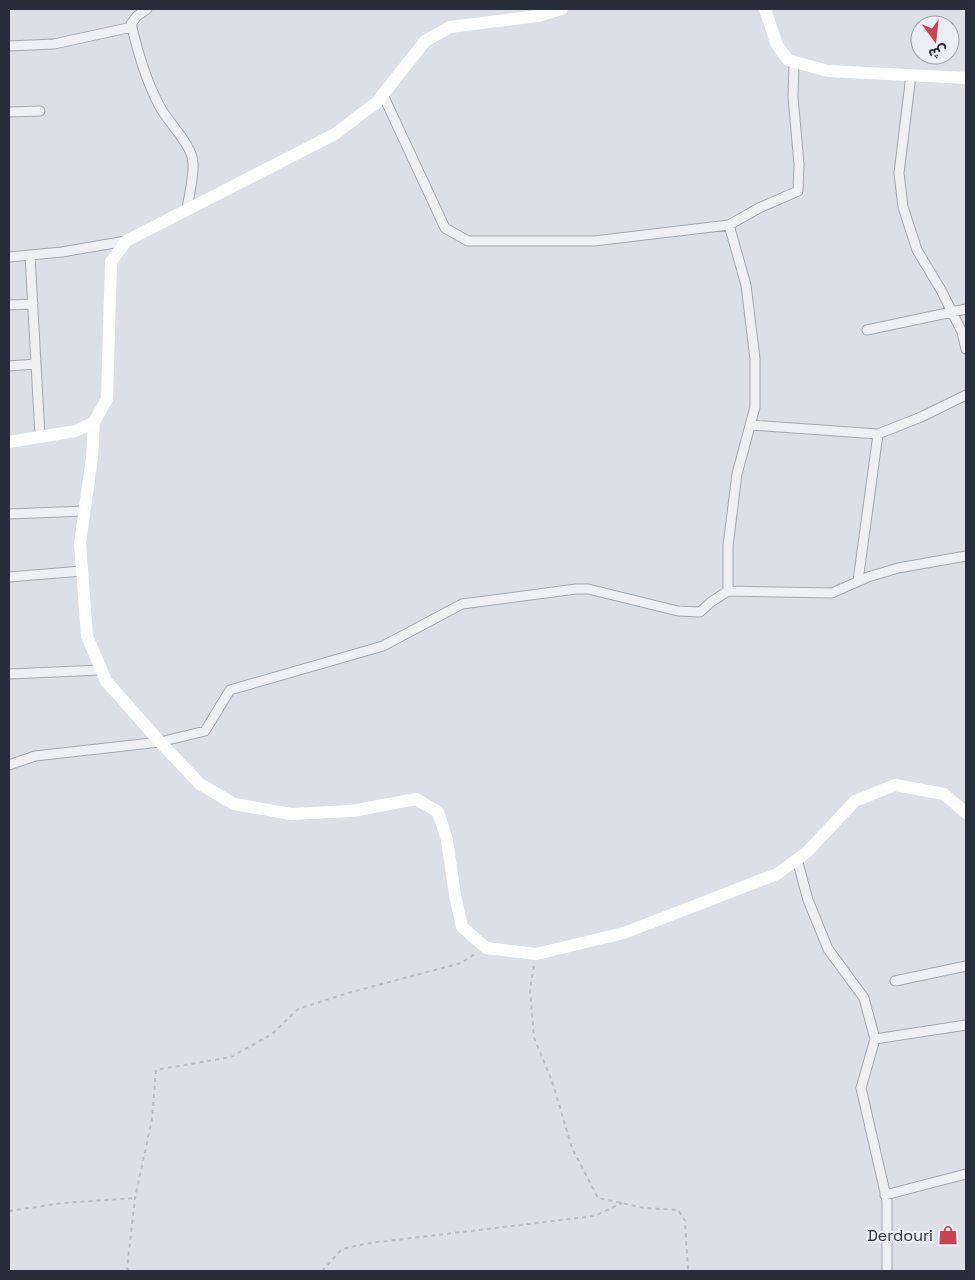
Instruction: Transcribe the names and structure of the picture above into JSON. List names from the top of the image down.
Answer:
{
  "places": {
    "shop": ["Derdouri"]
  },
  "north": "bottom"
}
